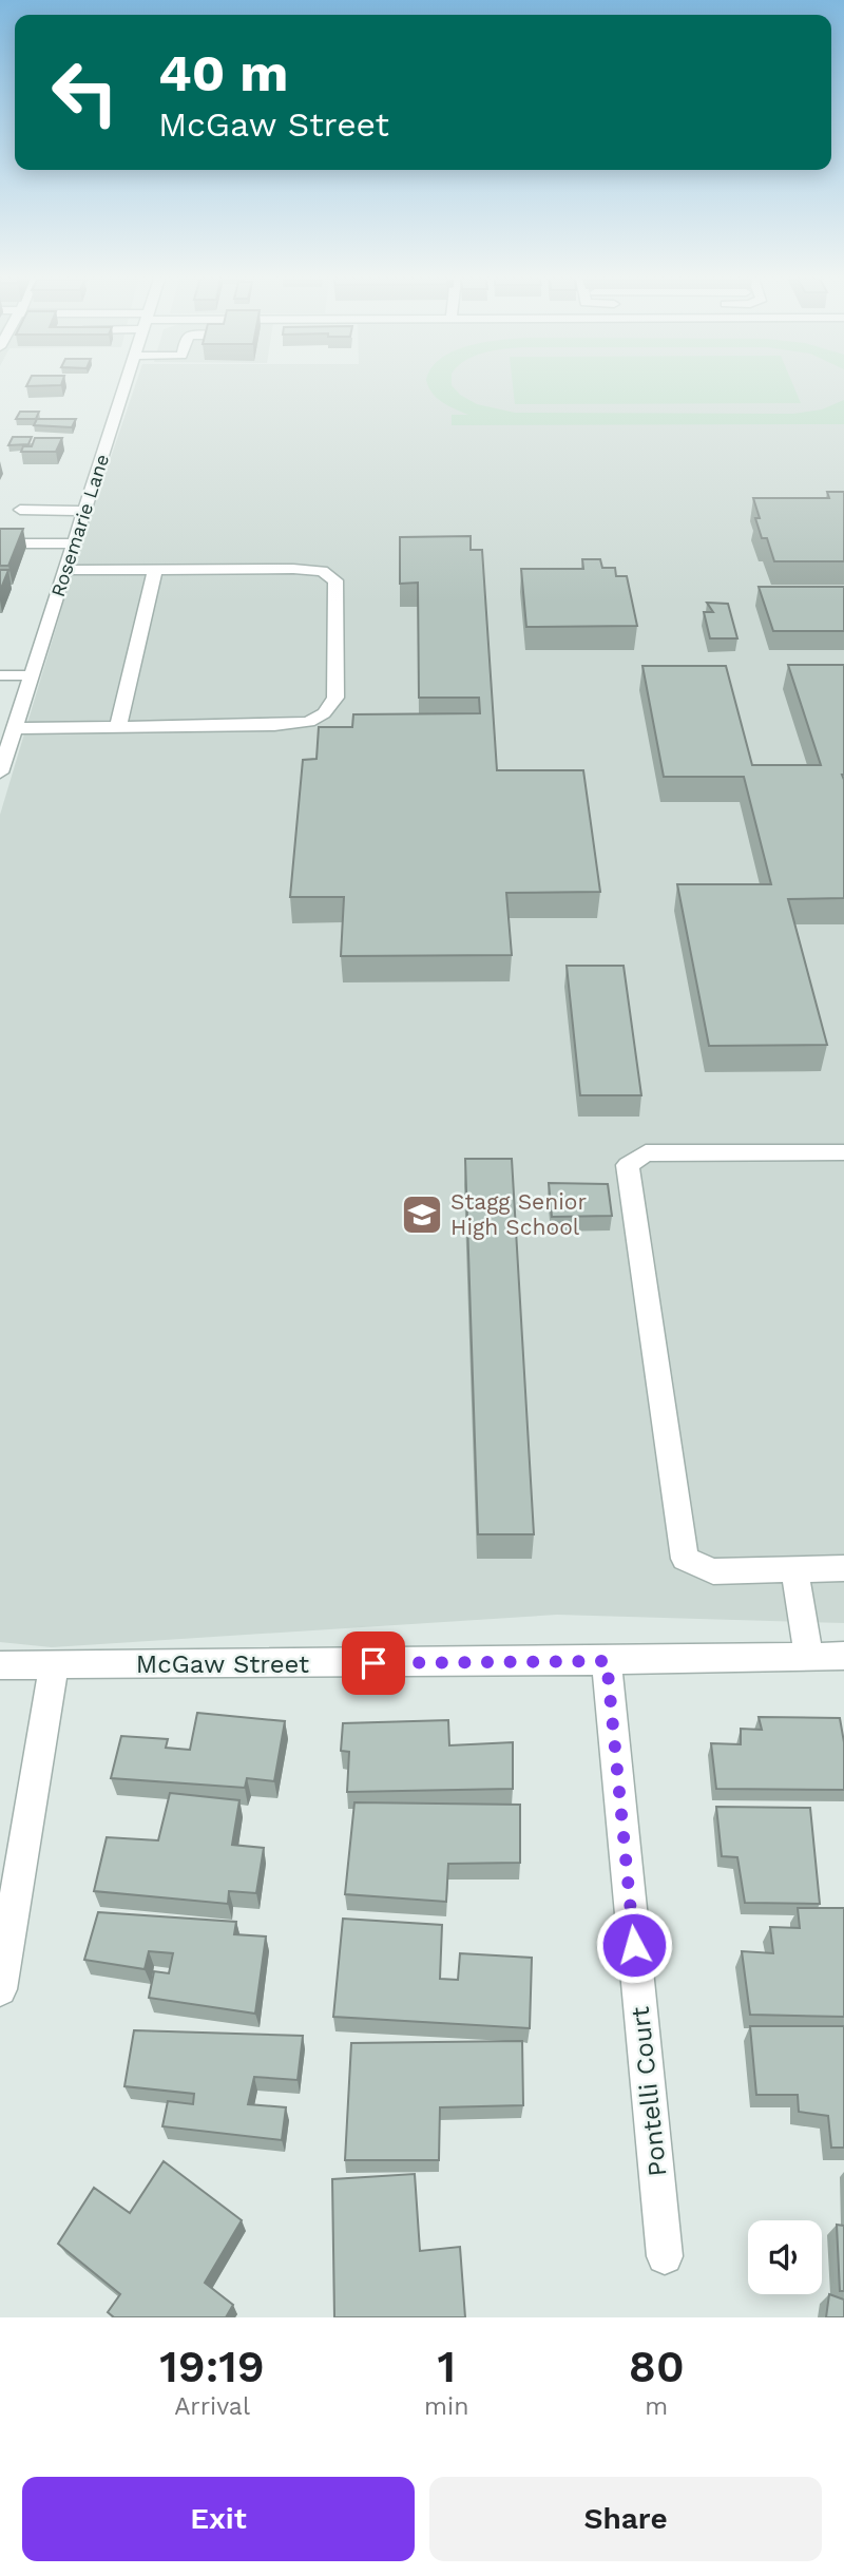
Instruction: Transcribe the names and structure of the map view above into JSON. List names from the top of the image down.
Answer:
{
  "streets": {
    "street": ["Rosemarie Lane", "McGaw Street", "Pontelli Court"]
  },
  "crossings": [
    ["McGaw Street", "Pontelli Court"]
  ],
  "places": {
    "school or university": ["Stagg Senior High School"]
  },
  "page": {
    "turn": ["40 m", "McGaw Street"],
    "eta": [
      "19:19",
      "Arrival",
      "1",
      "min",
      "80",
      "m"
    ],
    "buttons": ["Exit", "Share"]
  }
}
